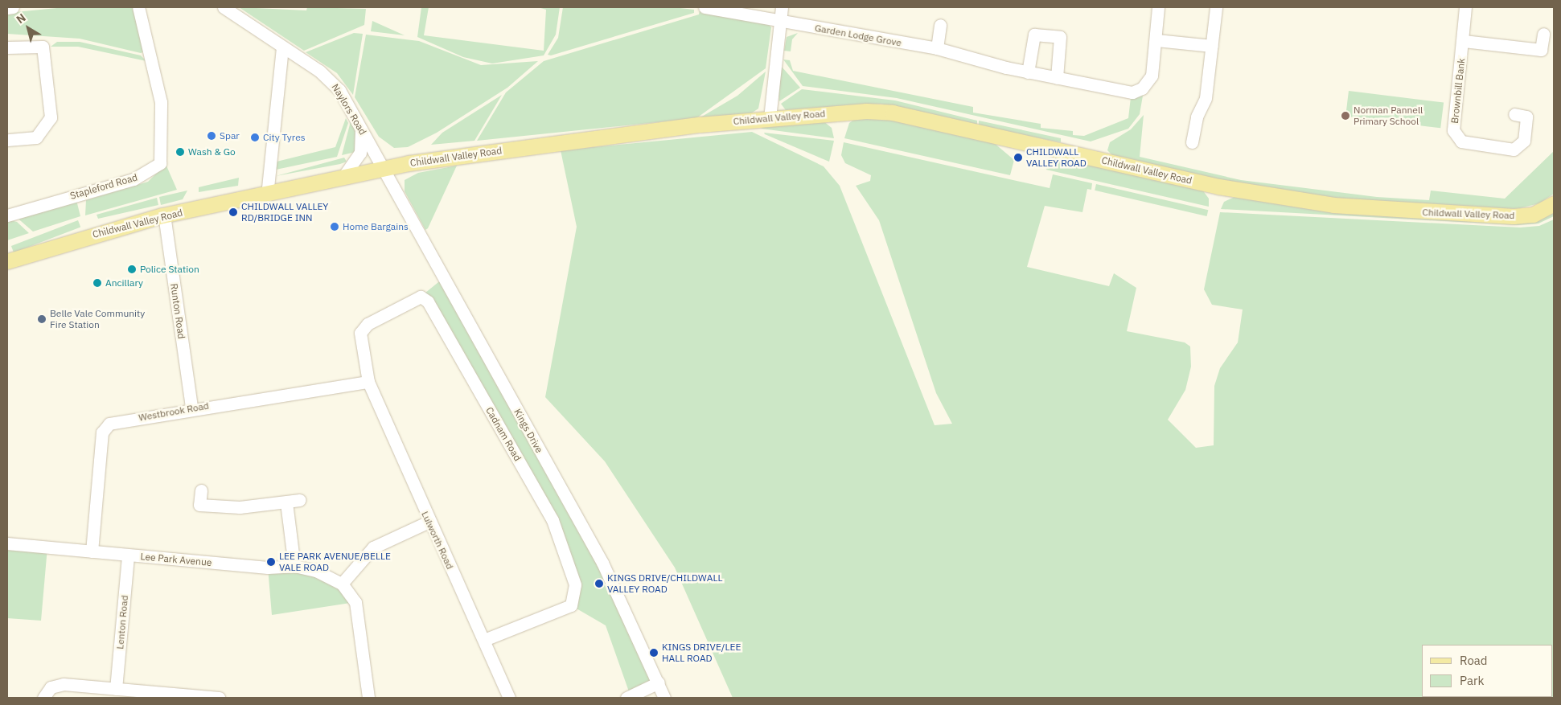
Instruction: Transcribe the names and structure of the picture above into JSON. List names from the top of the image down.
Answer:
{
  "streets": {
    "main road": ["Childwall Valley Road"],
    "street": [
      "Garden Lodge Grove",
      "Brownbill Bank",
      "Naylors Road",
      "Stapleford Road",
      "Runton Road",
      "Westbrook Road",
      "Kings Drive",
      "Cadnam Road",
      "Lulworth Road",
      "Lee Park Avenue",
      "Lenton Road"
    ]
  },
  "crossings": [
    ["Naylors Road", "Childwall Valley Road"],
    ["Naylors Road", "Kings Drive"],
    ["Childwall Valley Road", "Runton Road"],
    ["Childwall Valley Road", "Kings Drive"],
    ["Runton Road", "Westbrook Road"],
    ["Westbrook Road", "Cadnam Road"],
    ["Westbrook Road", "Lulworth Road"],
    ["Westbrook Road", "Lee Park Avenue"],
    ["Cadnam Road", "Lulworth Road"],
    ["Lee Park Avenue", "Lenton Road"]
  ],
  "places": [
    "Norman Pannell Primary School",
    "Spar",
    "City Tyres",
    "Wash & Go",
    "CHILDWALL VALLEY ROAD",
    "CHILDWALL VALLEY RD/BRIDGE INN",
    "Home Bargains",
    "Police Station",
    "Ancillary",
    "Belle Vale Community Fire Station",
    "LEE PARK AVENUE/BELLE VALE ROAD",
    "KINGS DRIVE/CHILDWALL VALLEY ROAD",
    "KINGS DRIVE/LEE HALL ROAD"
  ],
  "legend": ["Road", "Park"],
  "north": "top left"
}
